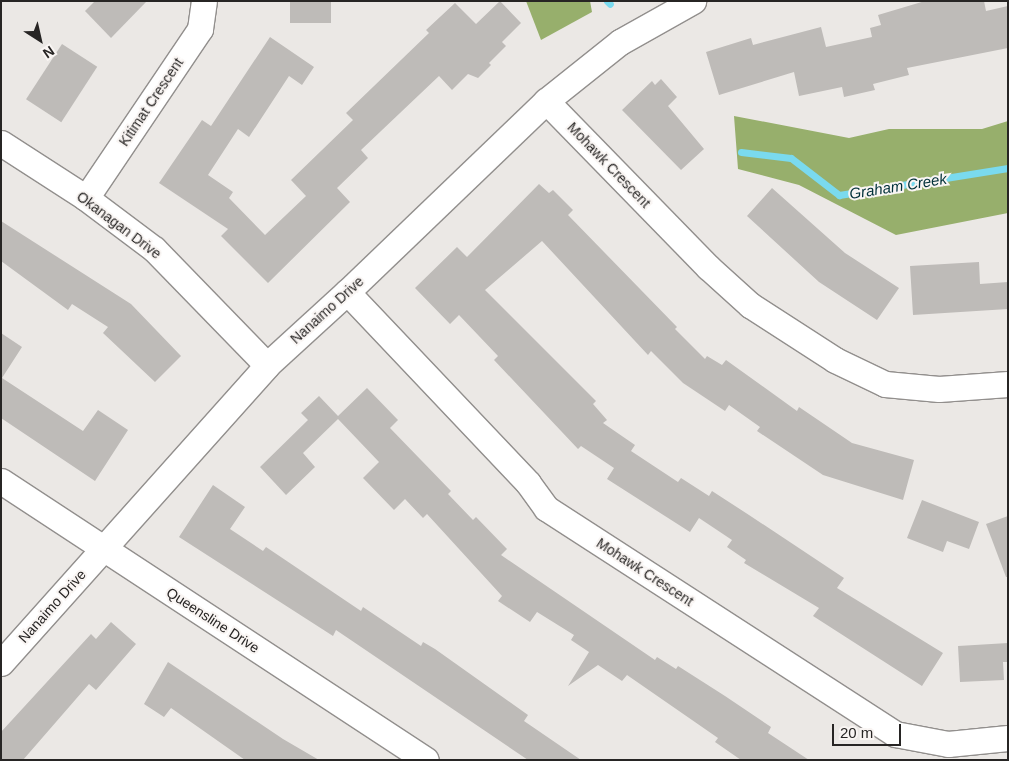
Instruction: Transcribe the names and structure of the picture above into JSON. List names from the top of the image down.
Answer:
{
  "streets": {
    "street": [
      "Kitimat Crescent",
      "Mohawk Crescent",
      "Okanagan Drive",
      "Nanaimo Drive",
      "Queensline Drive"
    ]
  },
  "crossings": [
    ["Kitimat Crescent", "Okanagan Drive"],
    ["Mohawk Crescent", "Nanaimo Drive"],
    ["Okanagan Drive", "Nanaimo Drive"],
    ["Nanaimo Drive", "Queensline Drive"]
  ],
  "water": ["Graham Creek"],
  "scale_bar": "20 m",
  "north": "bottom right"
}
